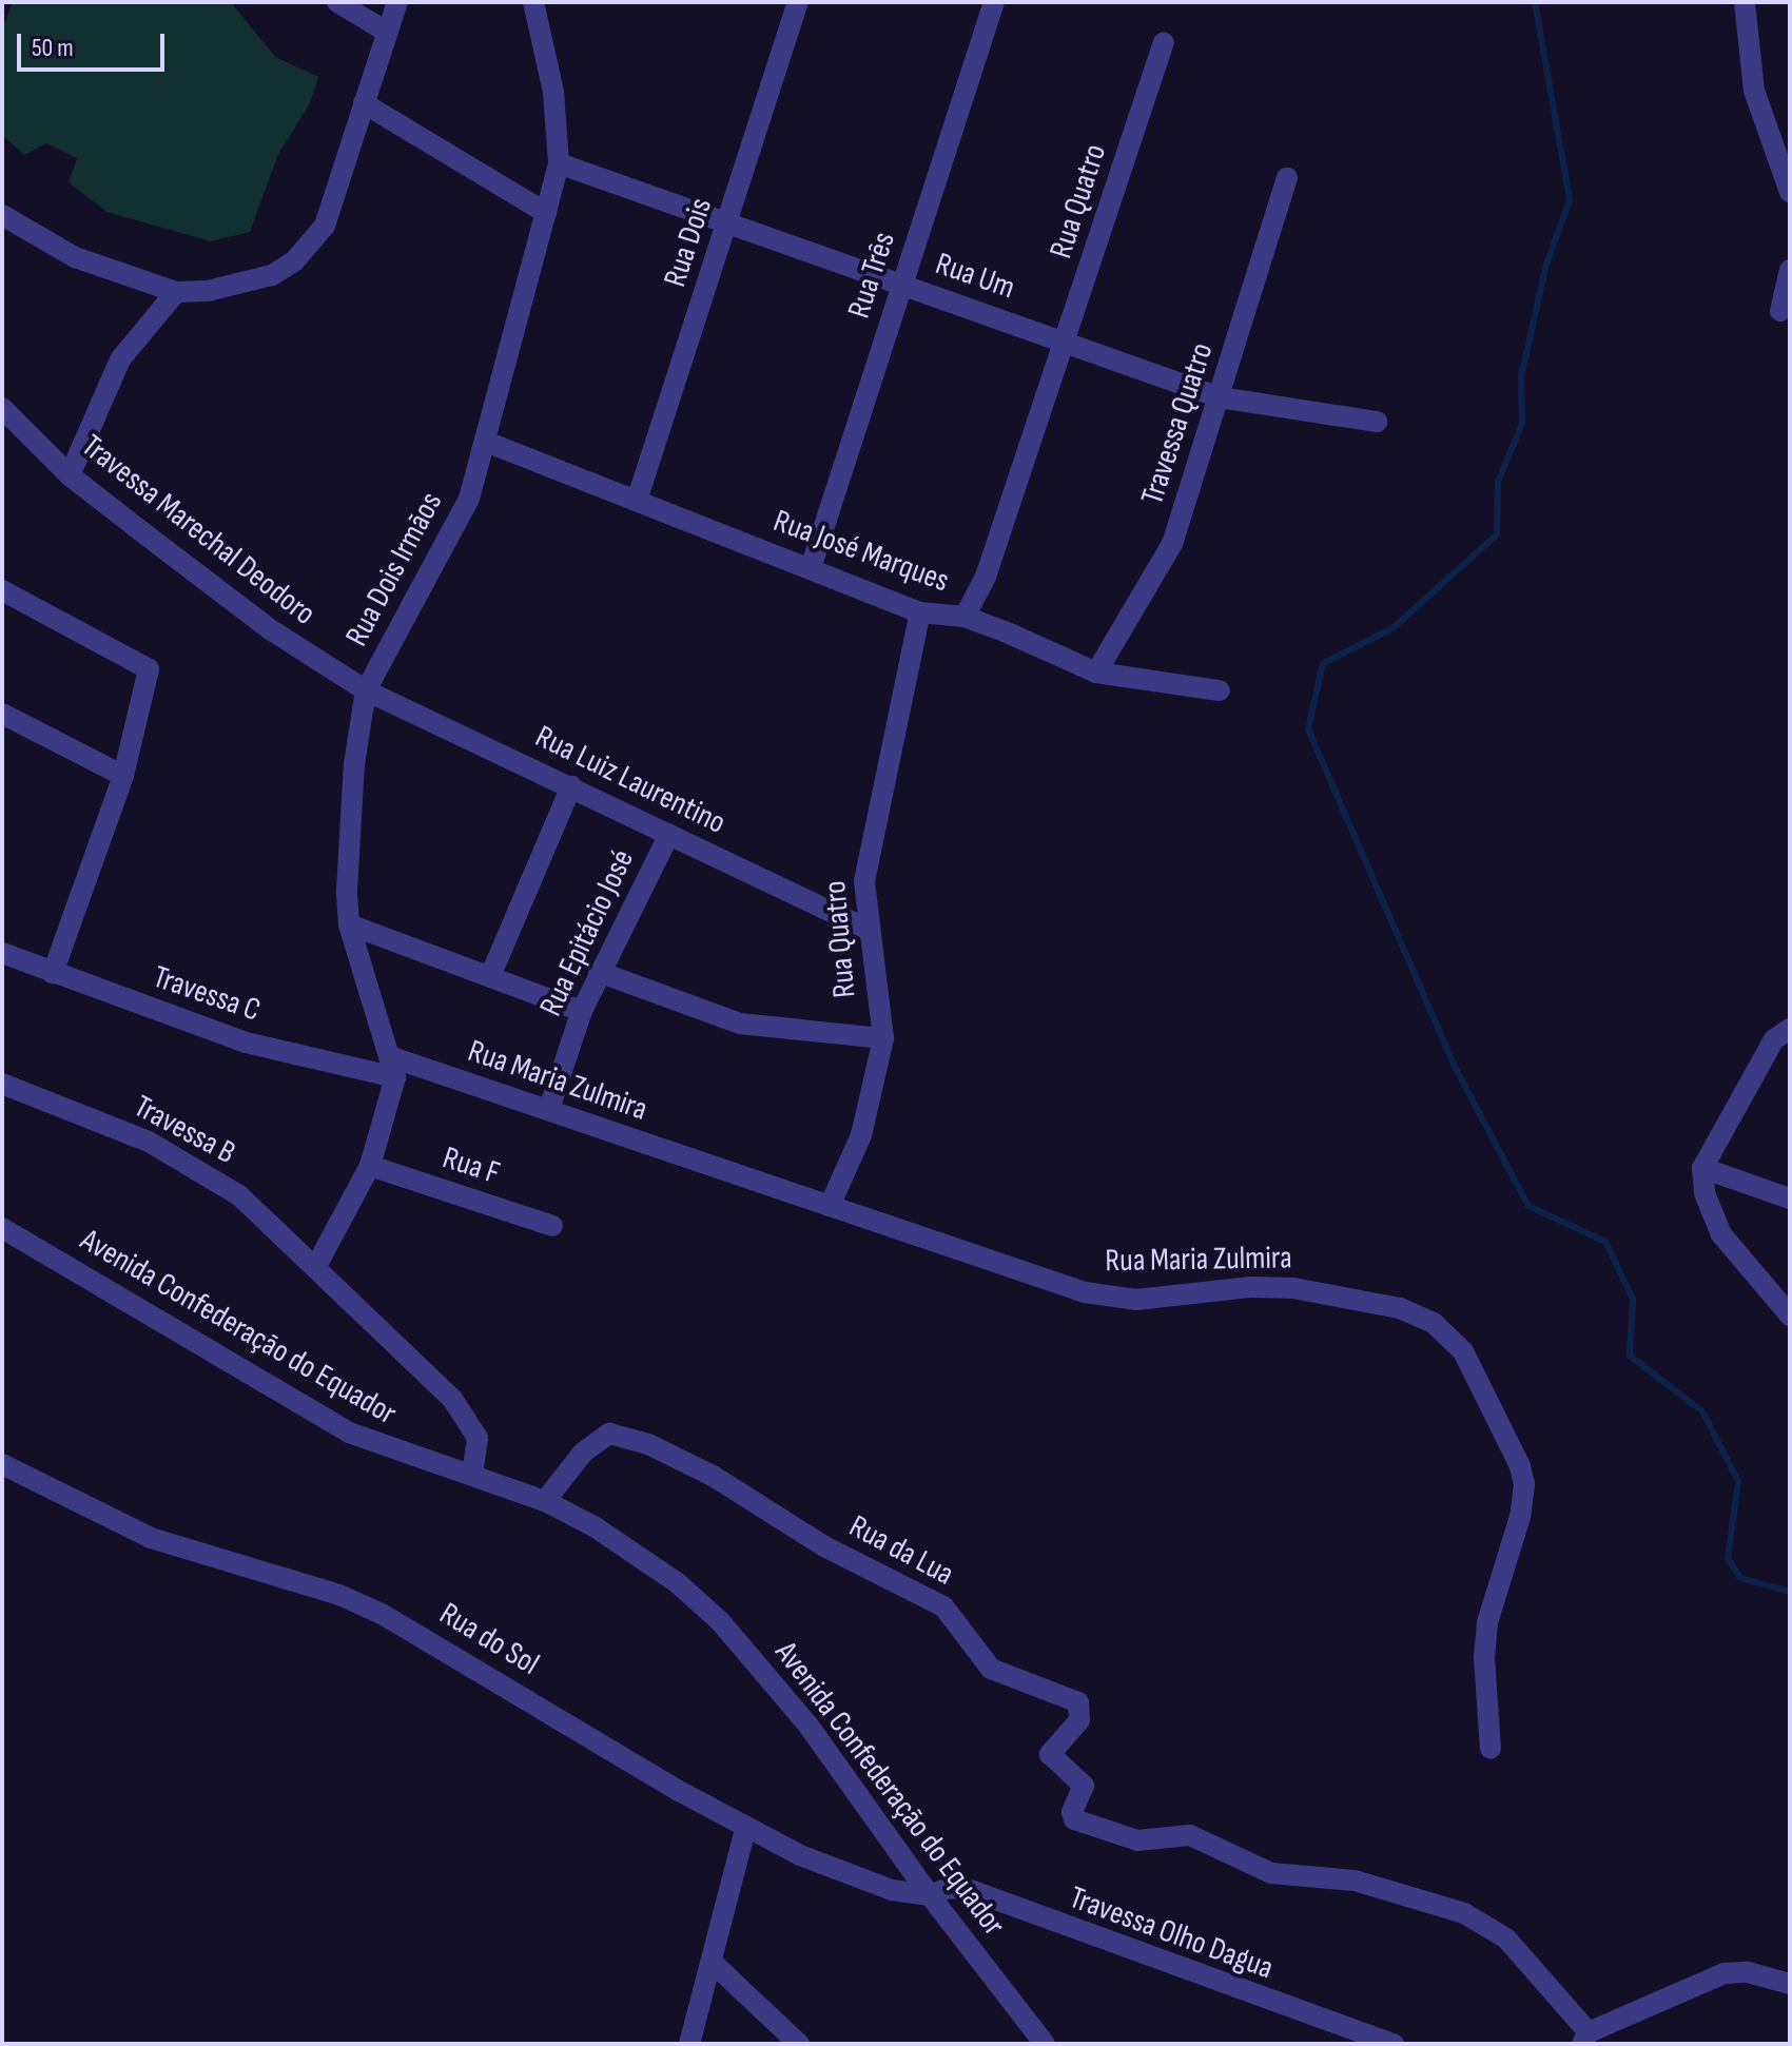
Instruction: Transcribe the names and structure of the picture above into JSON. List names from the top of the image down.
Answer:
{
  "streets": {
    "street": [
      "Rua Quatro",
      "Rua Dois",
      "Rua Três",
      "Rua Um",
      "Travessa Quatro",
      "Travessa Marechal Deodoro",
      "Rua José Marques",
      "Rua Dois Irmãos",
      "Rua Luiz Laurentino",
      "Rua Epitácio José",
      "Travessa C",
      "Rua Maria Zulmira",
      "Travessa B",
      "Rua F",
      "Avenida Confederação do Equador",
      "Rua da Lua",
      "Rua do Sol",
      "Travessa Olho Dagua"
    ]
  },
  "crossings": [
    ["Rua Quatro", "Rua Um"],
    ["Rua Quatro", "Rua José Marques"],
    ["Rua Quatro", "Rua Luiz Laurentino"],
    ["Rua Quatro", "Rua Maria Zulmira"],
    ["Rua Dois", "Rua Um"],
    ["Rua Dois", "Rua José Marques"],
    ["Rua Três", "Rua Um"],
    ["Rua Três", "Rua José Marques"],
    ["Rua Um", "Travessa Quatro"],
    ["Rua Um", "Rua Dois Irmãos"],
    ["Travessa Quatro", "Rua José Marques"],
    ["Travessa Marechal Deodoro", "Rua Dois Irmãos"],
    ["Travessa Marechal Deodoro", "Rua Luiz Laurentino"],
    ["Rua José Marques", "Rua Dois Irmãos"],
    ["Rua Dois Irmãos", "Rua Luiz Laurentino"],
    ["Rua Dois Irmãos", "Travessa C"],
    ["Rua Dois Irmãos", "Rua Maria Zulmira"],
    ["Rua Luiz Laurentino", "Rua Epitácio José"],
    ["Rua Epitácio José", "Rua Maria Zulmira"],
    ["Travessa C", "Rua Maria Zulmira"],
    ["Travessa B", "Avenida Confederação do Equador"],
    ["Avenida Confederação do Equador", "Rua da Lua"],
    ["Avenida Confederação do Equador", "Rua do Sol"],
    ["Avenida Confederação do Equador", "Travessa Olho Dagua"],
    ["Rua do Sol", "Travessa Olho Dagua"]
  ],
  "scale_bar": "50 m"
}
